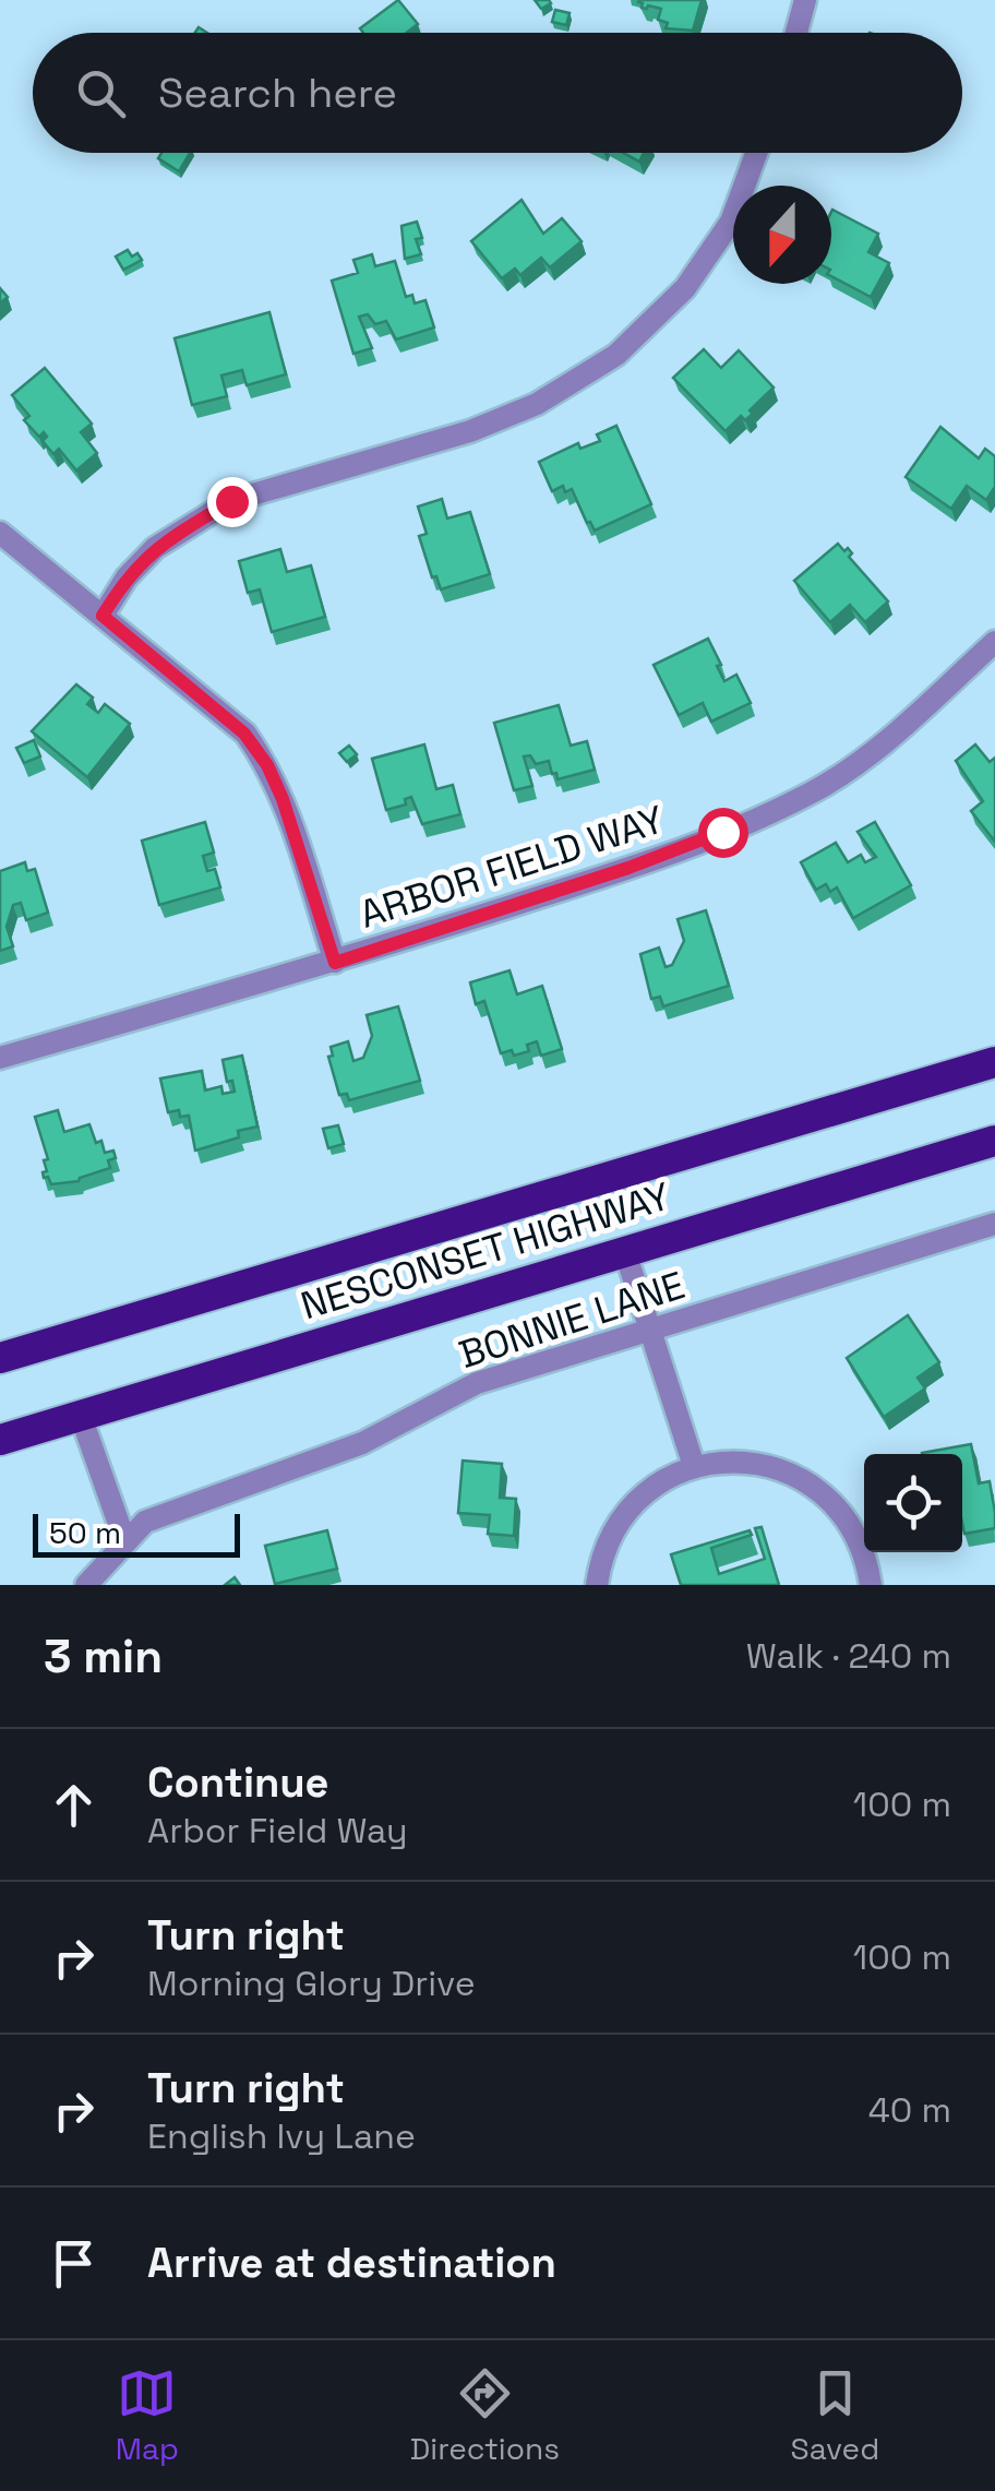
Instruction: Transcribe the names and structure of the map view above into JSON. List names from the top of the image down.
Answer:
{
  "streets": {
    "highway": ["NESCONSET HIGHWAY"],
    "street": ["ARBOR FIELD WAY", "BONNIE LANE"]
  },
  "scale_bar": "50 m",
  "north": "bottom",
  "page": {
    "search": "Search here",
    "scale": "50 m",
    "heading": ["3 min", "Walk · 240 m"],
    "list": [
      ["Continue", "Arbor Field Way", "100 m"],
      ["Turn right", "Morning Glory Drive", "100 m"],
      ["Turn right", "English Ivy Lane", "40 m"],
      "Arrive at destination"
    ],
    "nav": ["Map", "Directions", "Saved"]
  }
}
